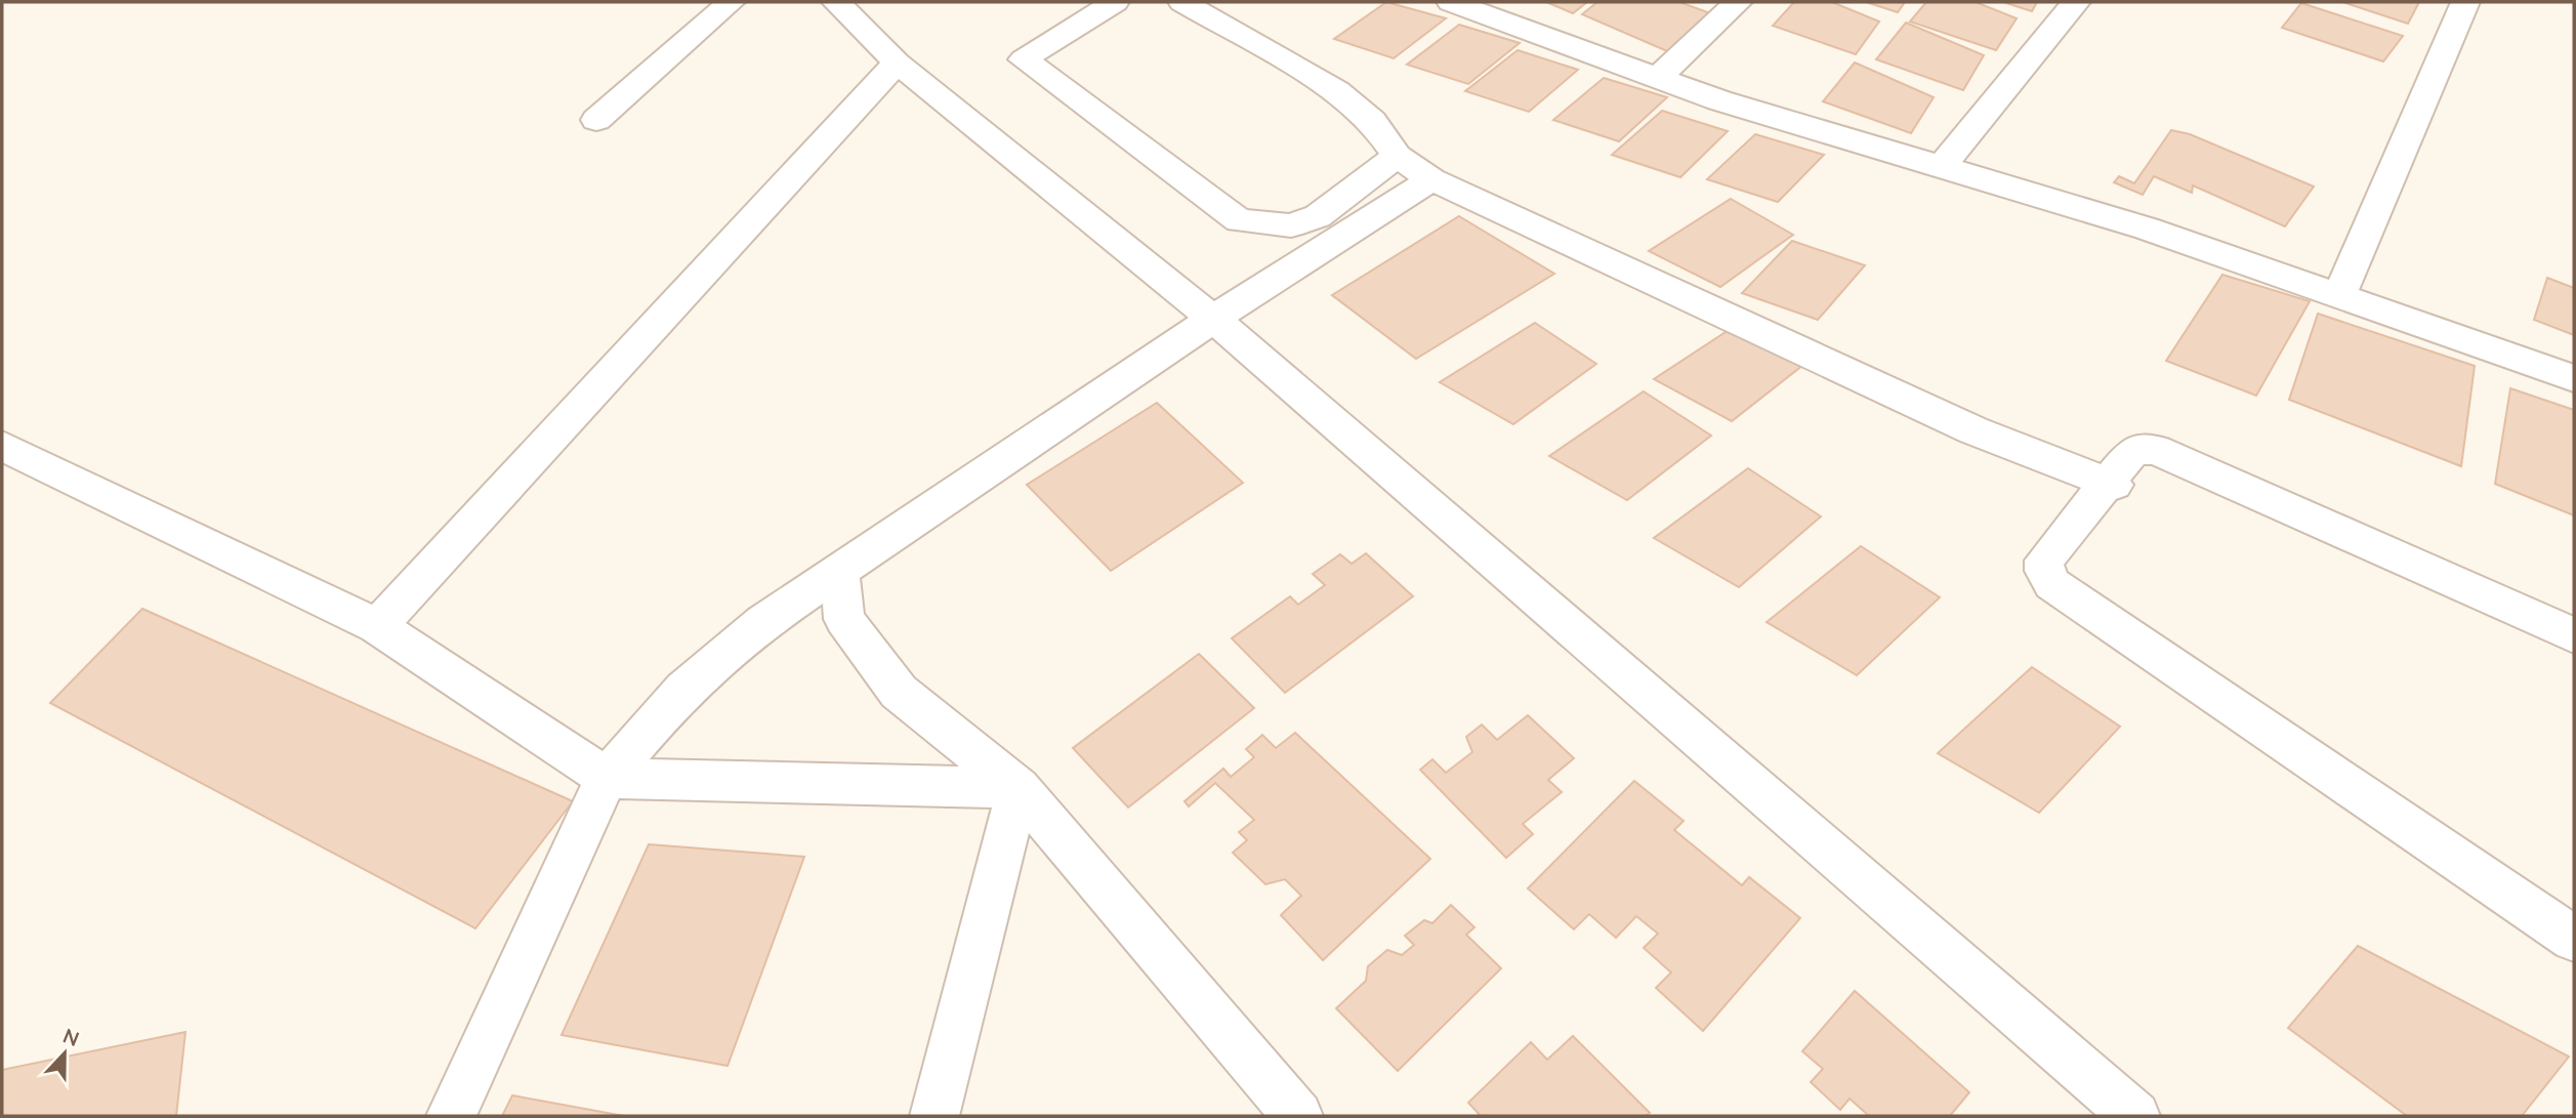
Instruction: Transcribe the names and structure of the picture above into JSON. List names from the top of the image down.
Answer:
{
  "north": "top"
}
